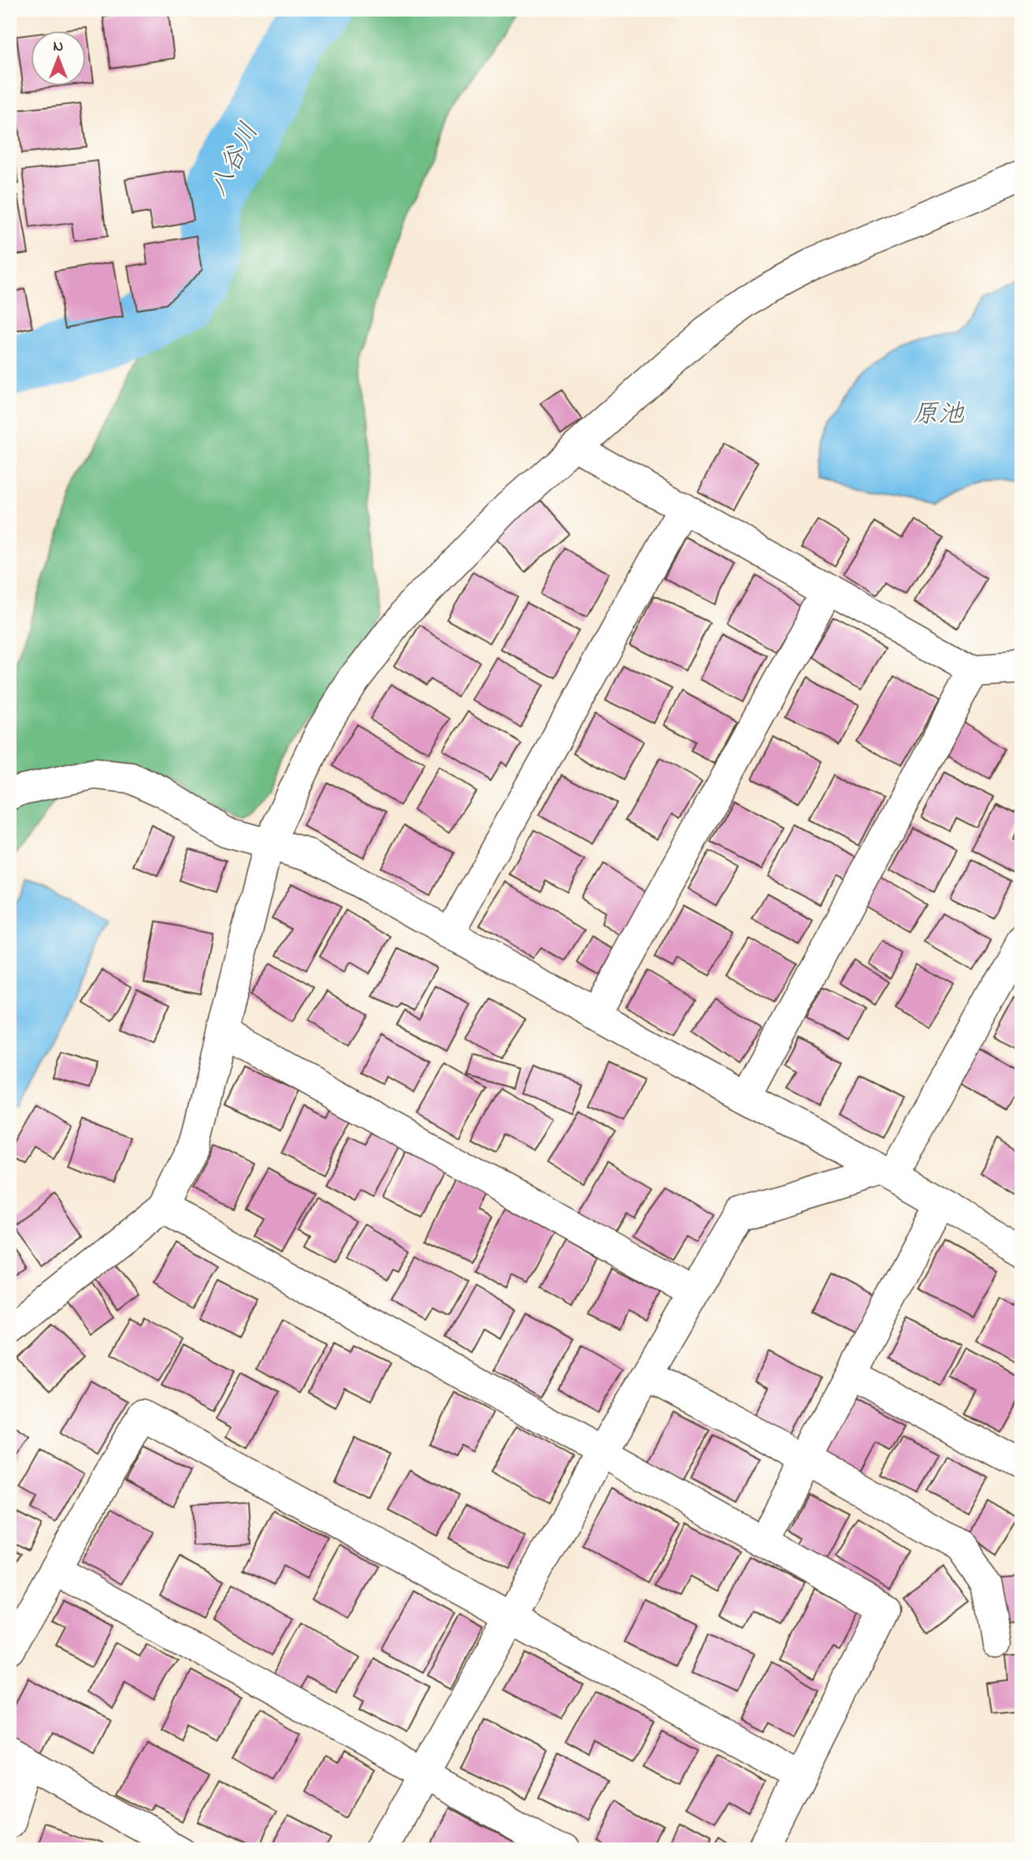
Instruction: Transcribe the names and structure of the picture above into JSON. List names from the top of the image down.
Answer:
{
  "water": ["八谷川", "原池"],
  "north": "top"
}
